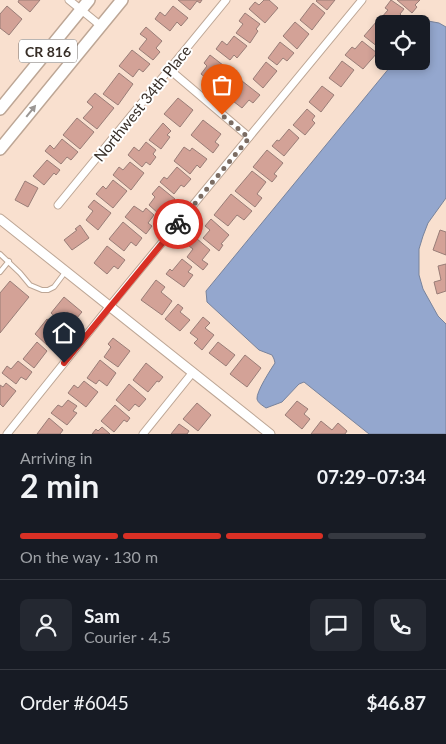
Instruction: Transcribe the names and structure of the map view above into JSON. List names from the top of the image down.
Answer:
{
  "streets": {
    "main road": ["CR 816"],
    "street": ["Northwest 34th Place"]
  },
  "page": {
    "heading": ["2 min", "Arriving in", "07:29–07:34"],
    "panel": [
      "Sam",
      "Courier · 4.5",
      "Order #6045",
      "$46.87"
    ],
    "bar": "On the way · 130 m"
  }
}
